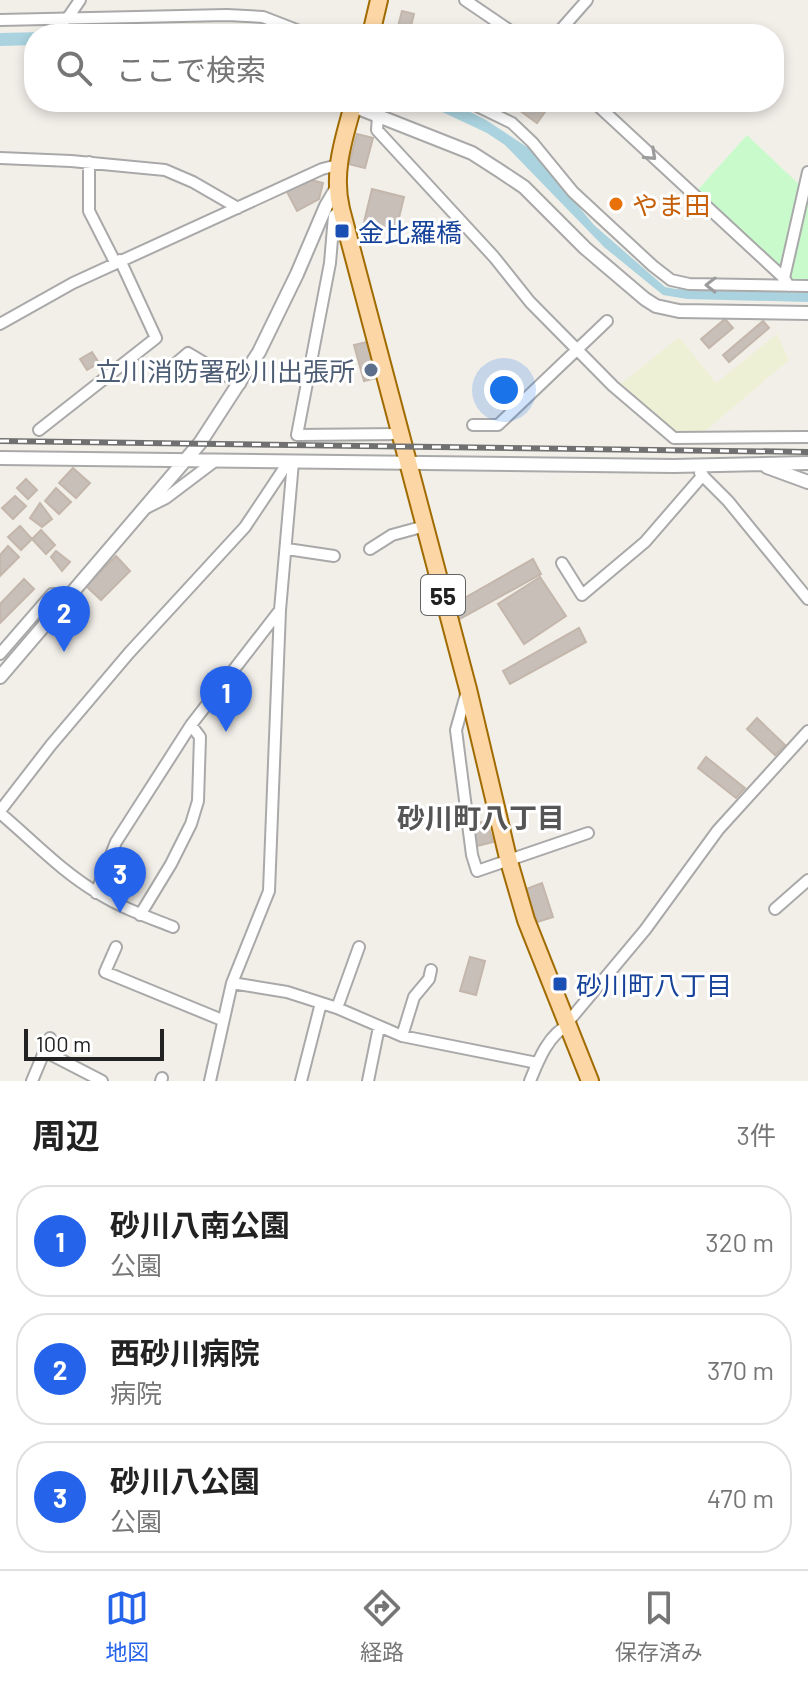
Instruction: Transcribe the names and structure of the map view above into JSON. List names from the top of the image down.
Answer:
{
  "streets": {
    "main road": ["55"]
  },
  "districts": ["砂川町八丁目"],
  "places": {
    "other": ["やま田", "立川消防署砂川出張所"],
    "transit": ["金比羅橋", "砂川町八丁目"]
  },
  "scale_bar": "100 m",
  "page": {
    "search": "ここで検索",
    "pins": ["2", "1", "3"],
    "scale": "100 m",
    "heading": ["周辺", "3件"],
    "list": [
      {
        "mark": "1",
        "name": "砂川八南公園",
        "note": "公園",
        "value": "320 m"
      },
      {
        "mark": "2",
        "name": "西砂川病院",
        "note": "病院",
        "value": "370 m"
      },
      {
        "mark": "3",
        "name": "砂川八公園",
        "note": "公園",
        "value": "470 m"
      }
    ],
    "nav": ["地図", "経路", "保存済み"]
  }
}
